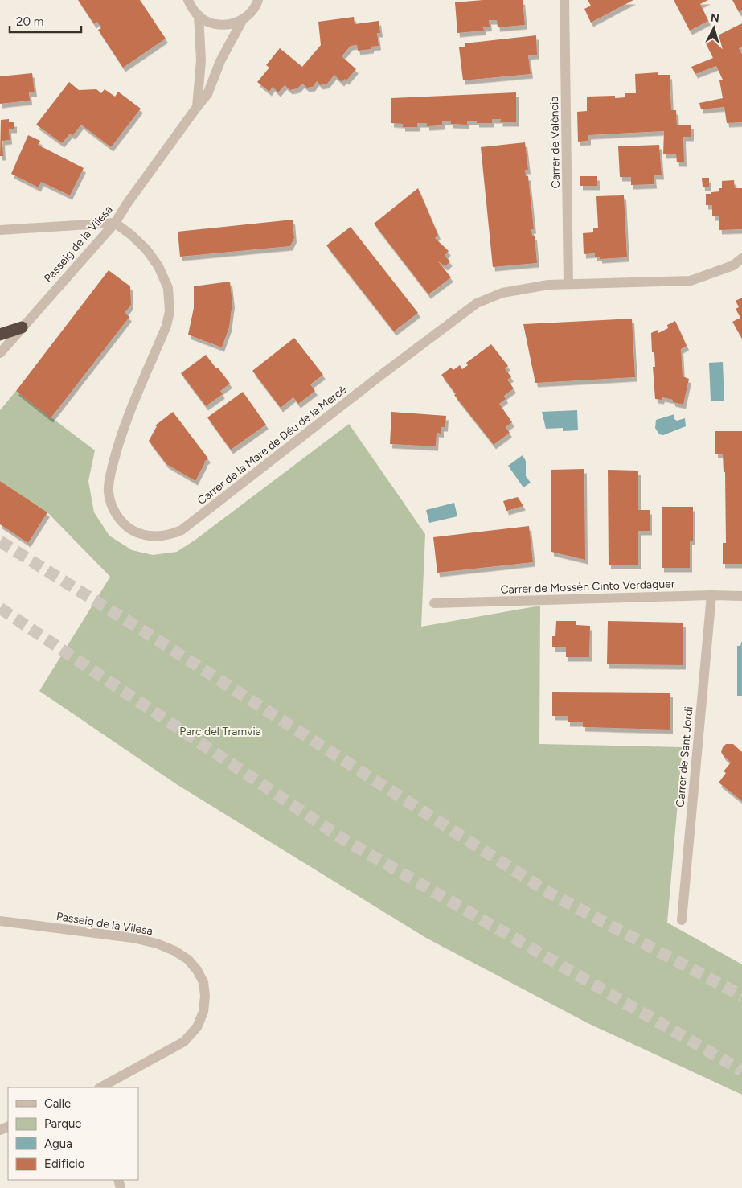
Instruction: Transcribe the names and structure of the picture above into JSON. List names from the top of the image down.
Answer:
{
  "streets": {
    "street": [
      "Carrer de València",
      "Passeig de la Vilesa",
      "Carrer de la Mare de Déu de la Mercè",
      "Carrer de Mossèn Cinto Verdaguer",
      "Carrer de Sant Jordi"
    ]
  },
  "crossings": [
    ["Carrer de València", "Carrer de la Mare de Déu de la Mercè"],
    ["Passeig de la Vilesa", "Carrer de la Mare de Déu de la Mercè"],
    ["Carrer de Mossèn Cinto Verdaguer", "Carrer de Sant Jordi"]
  ],
  "parks": ["Parc del Tramvia"],
  "legend": [
    "Calle",
    "Parque",
    "Agua",
    "Edificio"
  ],
  "scale_bar": "20 m",
  "north": "top"
}
